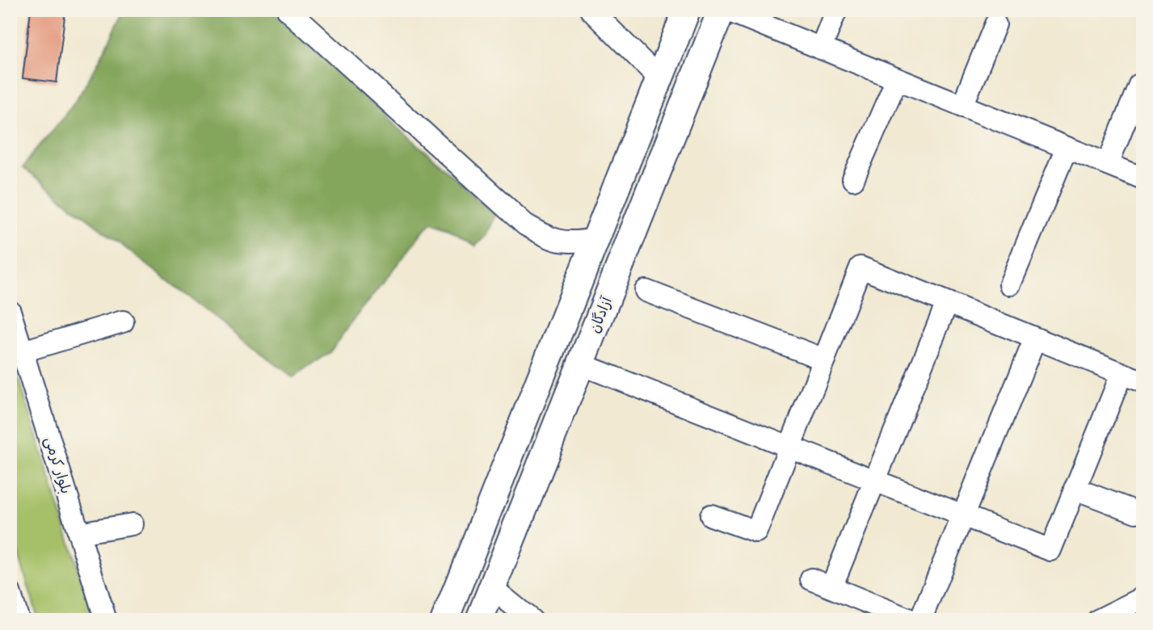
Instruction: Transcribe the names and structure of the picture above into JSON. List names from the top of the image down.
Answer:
{
  "streets": {
    "main road": ["آزادگان"],
    "street": ["بلوار کرمی"]
  }
}
